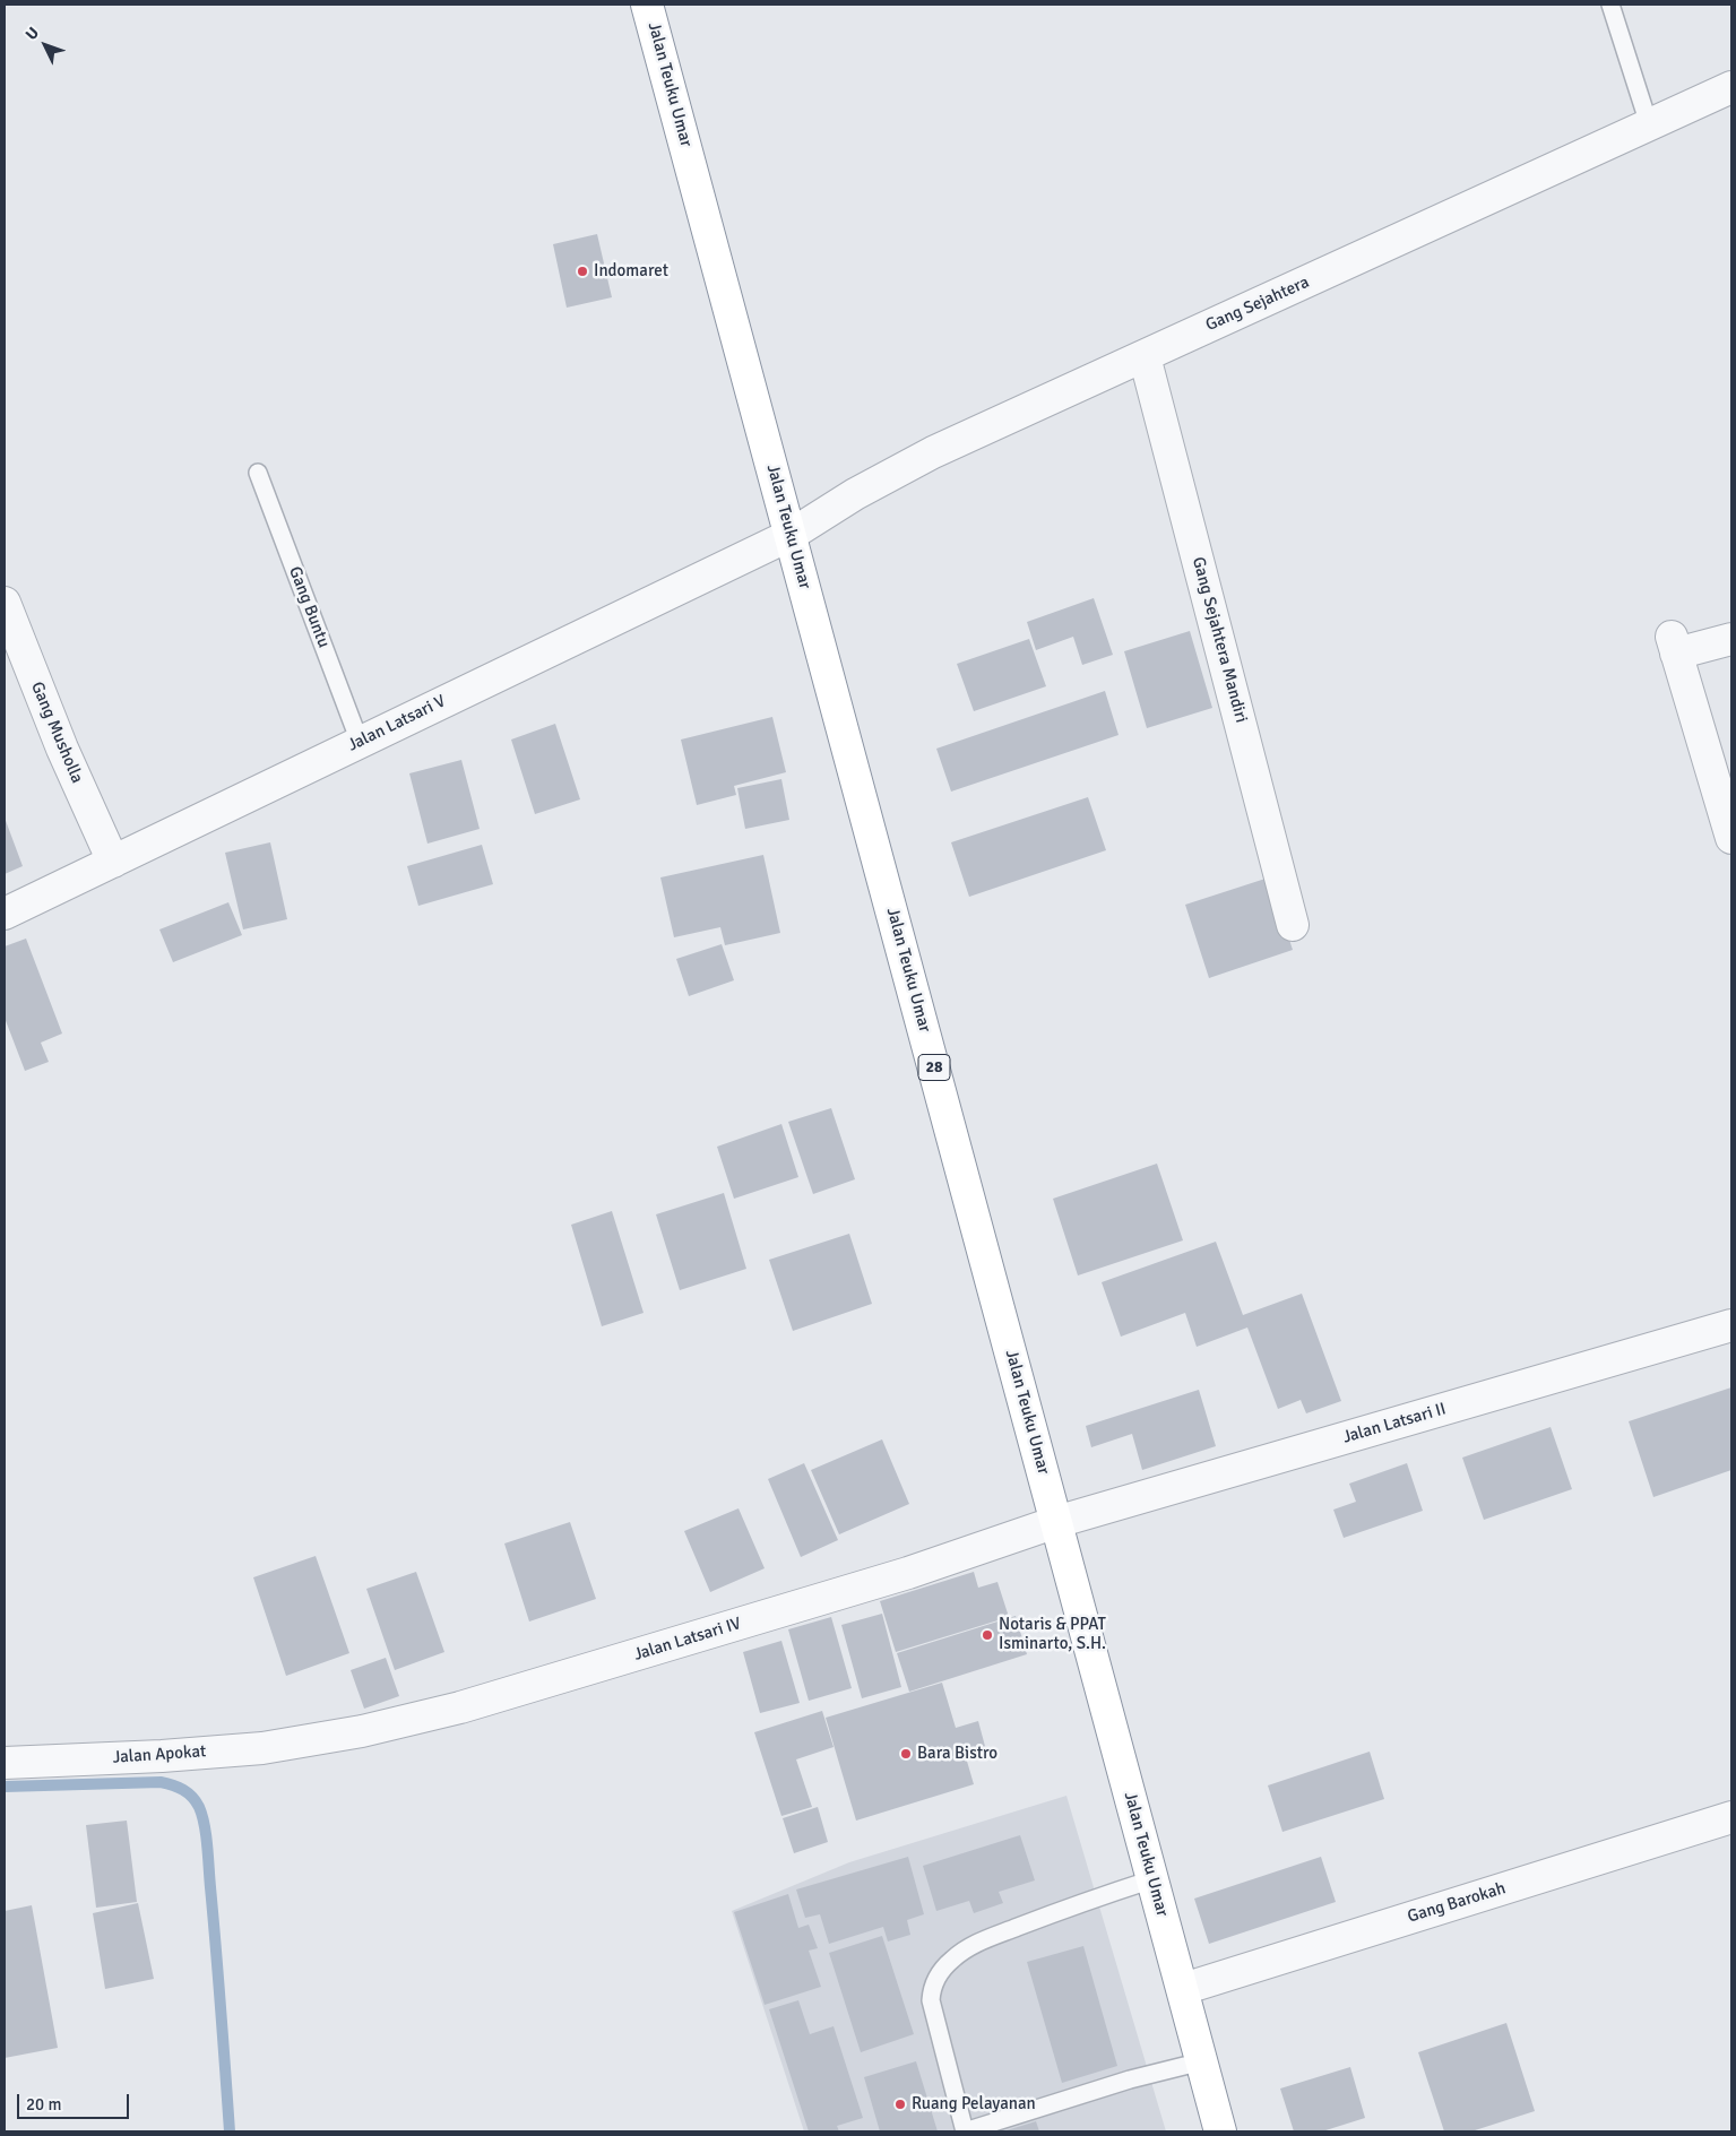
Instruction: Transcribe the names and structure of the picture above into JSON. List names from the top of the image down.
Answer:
{
  "streets": {
    "highway": ["Jalan Teuku Umar", "28"],
    "street": [
      "Gang Sejahtera",
      "Gang Sejahtera Mandiri",
      "Jalan Latsari V",
      "Gang Musholla",
      "Jalan Latsari II",
      "Jalan Latsari IV",
      "Jalan Apokat",
      "Gang Barokah"
    ],
    "lane": ["Gang Buntu"]
  },
  "crossings": [
    ["Jalan Teuku Umar", "Gang Sejahtera"],
    ["Jalan Teuku Umar", "Jalan Latsari V"],
    ["Jalan Teuku Umar", "Jalan Latsari II"],
    ["Jalan Teuku Umar", "Jalan Latsari IV"],
    ["Jalan Teuku Umar", "Gang Barokah"],
    ["Gang Sejahtera", "Gang Sejahtera Mandiri"],
    ["Gang Sejahtera", "Jalan Latsari V"],
    ["Gang Buntu", "Jalan Latsari V"],
    ["Jalan Latsari V", "Gang Musholla"],
    ["Jalan Latsari II", "Jalan Latsari IV"],
    ["Jalan Latsari IV", "Jalan Apokat"]
  ],
  "places": [
    "Indomaret",
    "Notaris & PPAT Isminarto, S.H.",
    "Bara Bistro",
    "Ruang Pelayanan"
  ],
  "scale_bar": "20 m",
  "north": "top left"
}
